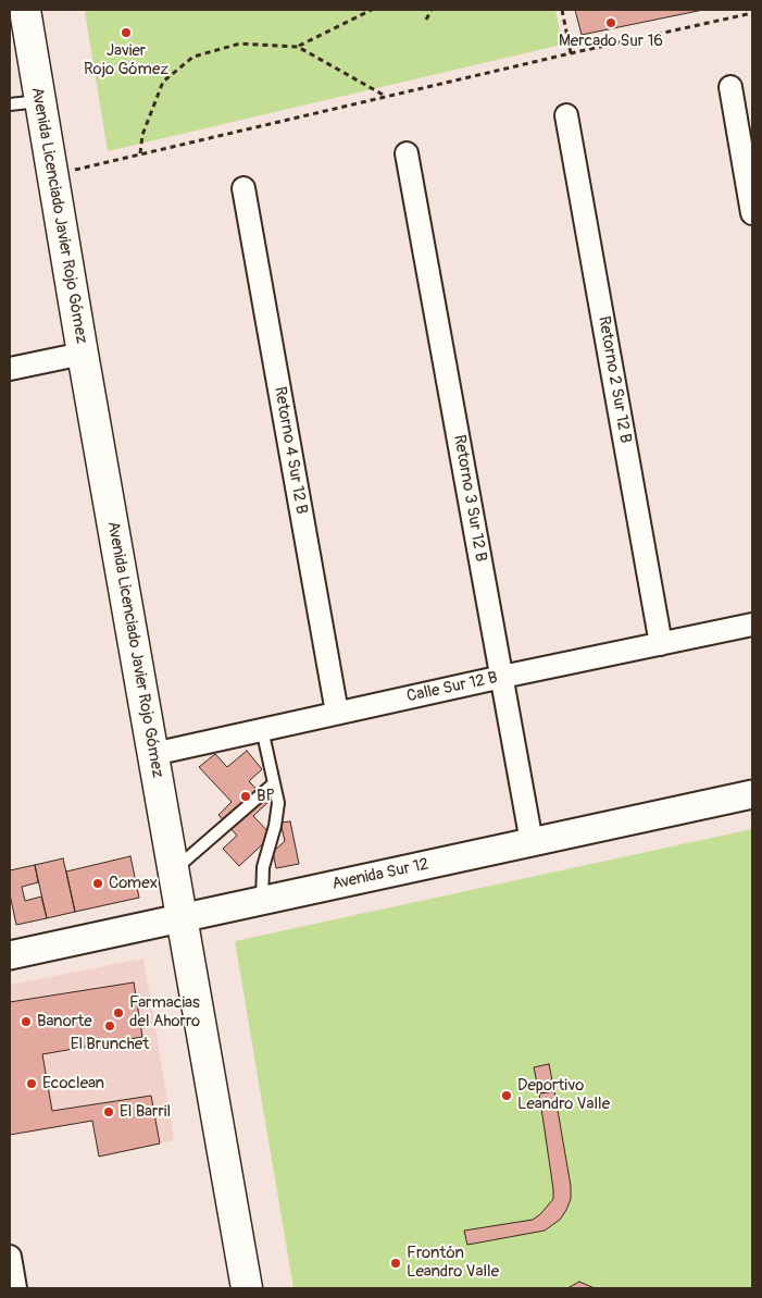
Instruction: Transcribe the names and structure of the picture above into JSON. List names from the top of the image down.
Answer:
{
  "streets": {
    "main road": ["Avenida Licenciado Javier Rojo Gómez"],
    "street": [
      "Retorno 2 Sur 12 B",
      "Retorno 4 Sur 12 B",
      "Retorno 3 Sur 12 B",
      "Calle Sur 12 B",
      "Avenida Sur 12"
    ]
  },
  "crossings": [
    ["Avenida Licenciado Javier Rojo Gómez", "Calle Sur 12 B"],
    ["Avenida Licenciado Javier Rojo Gómez", "Avenida Sur 12"],
    ["Retorno 2 Sur 12 B", "Calle Sur 12 B"],
    ["Retorno 4 Sur 12 B", "Calle Sur 12 B"],
    ["Retorno 3 Sur 12 B", "Calle Sur 12 B"],
    ["Retorno 3 Sur 12 B", "Avenida Sur 12"]
  ],
  "places": [
    "Mercado Sur 16",
    "Javier Rojo Gómez",
    "BP",
    "Comex",
    "Farmacias del Ahorro",
    "Banorte",
    "El Brunchet",
    "Ecoclean",
    "Deportivo Leandro Valle",
    "El Barril",
    "Frontón Leandro Valle"
  ]
}
